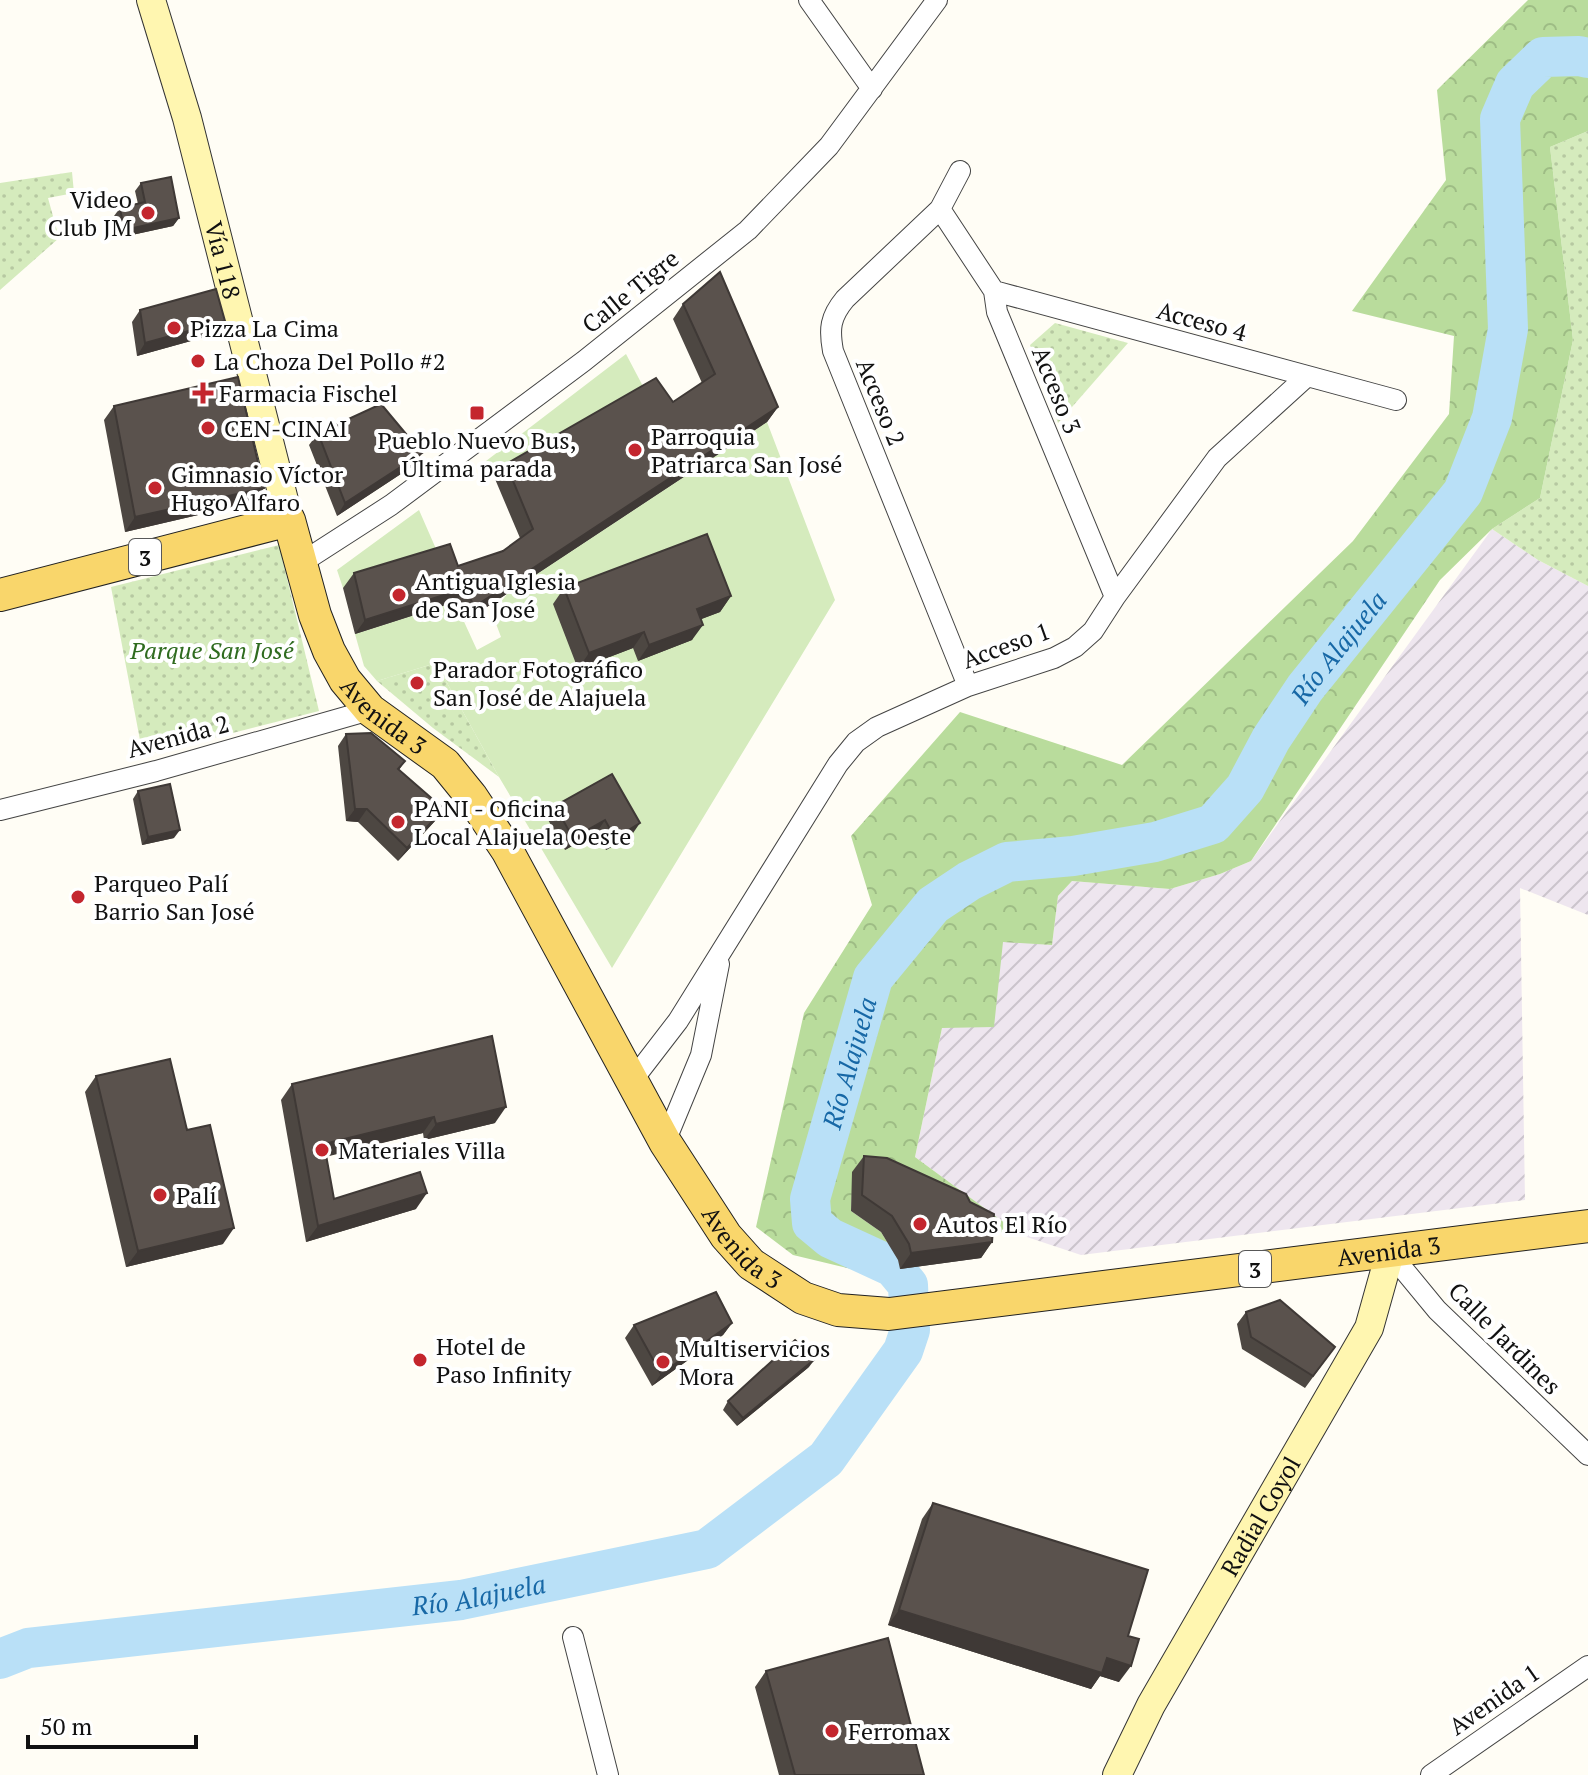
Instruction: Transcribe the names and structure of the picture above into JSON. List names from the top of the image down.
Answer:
{
  "streets": {
    "main road": ["3", "Avenida 3"],
    "street": [
      "Vía 118",
      "Calle Tigre",
      "Acceso 4",
      "Acceso 3",
      "Acceso 2",
      "Acceso 1",
      "Avenida 2",
      "Calle Jardines",
      "Radial Coyol",
      "Avenida 1"
    ]
  },
  "crossings": [
    ["Vía 118", "3"],
    ["Vía 118", "Avenida 3"],
    ["Calle Tigre", "Avenida 3"],
    ["Acceso 4", "Acceso 3"],
    ["Acceso 4", "Acceso 1"],
    ["Acceso 3", "Acceso 2"],
    ["Acceso 3", "Acceso 1"],
    ["Acceso 2", "Acceso 1"],
    ["3", "Avenida 3"],
    ["Acceso 1", "Avenida 3"],
    ["Avenida 3", "Avenida 2"],
    ["Avenida 3", "Calle Jardines"],
    ["Avenida 3", "Radial Coyol"],
    ["Calle Jardines", "Radial Coyol"]
  ],
  "water": ["Río Alajuela"],
  "parks": ["Parque San José"],
  "places": {
    "other": [
      "Video Club JM",
      "Pizza La Cima",
      "La Choza Del Pollo #2",
      "CEN-CINAI",
      "Parroquia Patriarca San José",
      "Gimnasio Víctor Hugo Alfaro",
      "Antigua Iglesia de San José",
      "Parador Fotográfico San José de Alajuela",
      "PANI - Oficina Local Alajuela Oeste",
      "Parqueo Palí Barrio San José",
      "Materiales Villa",
      "Palí",
      "Autos El Río",
      "Hotel de Paso Infinity",
      "Multiservicios Mora",
      "Ferromax"
    ],
    "health": ["Farmacia Fischel"],
    "transit": ["Pueblo Nuevo Bus, Última parada"]
  },
  "scale_bar": "50 m"
}
